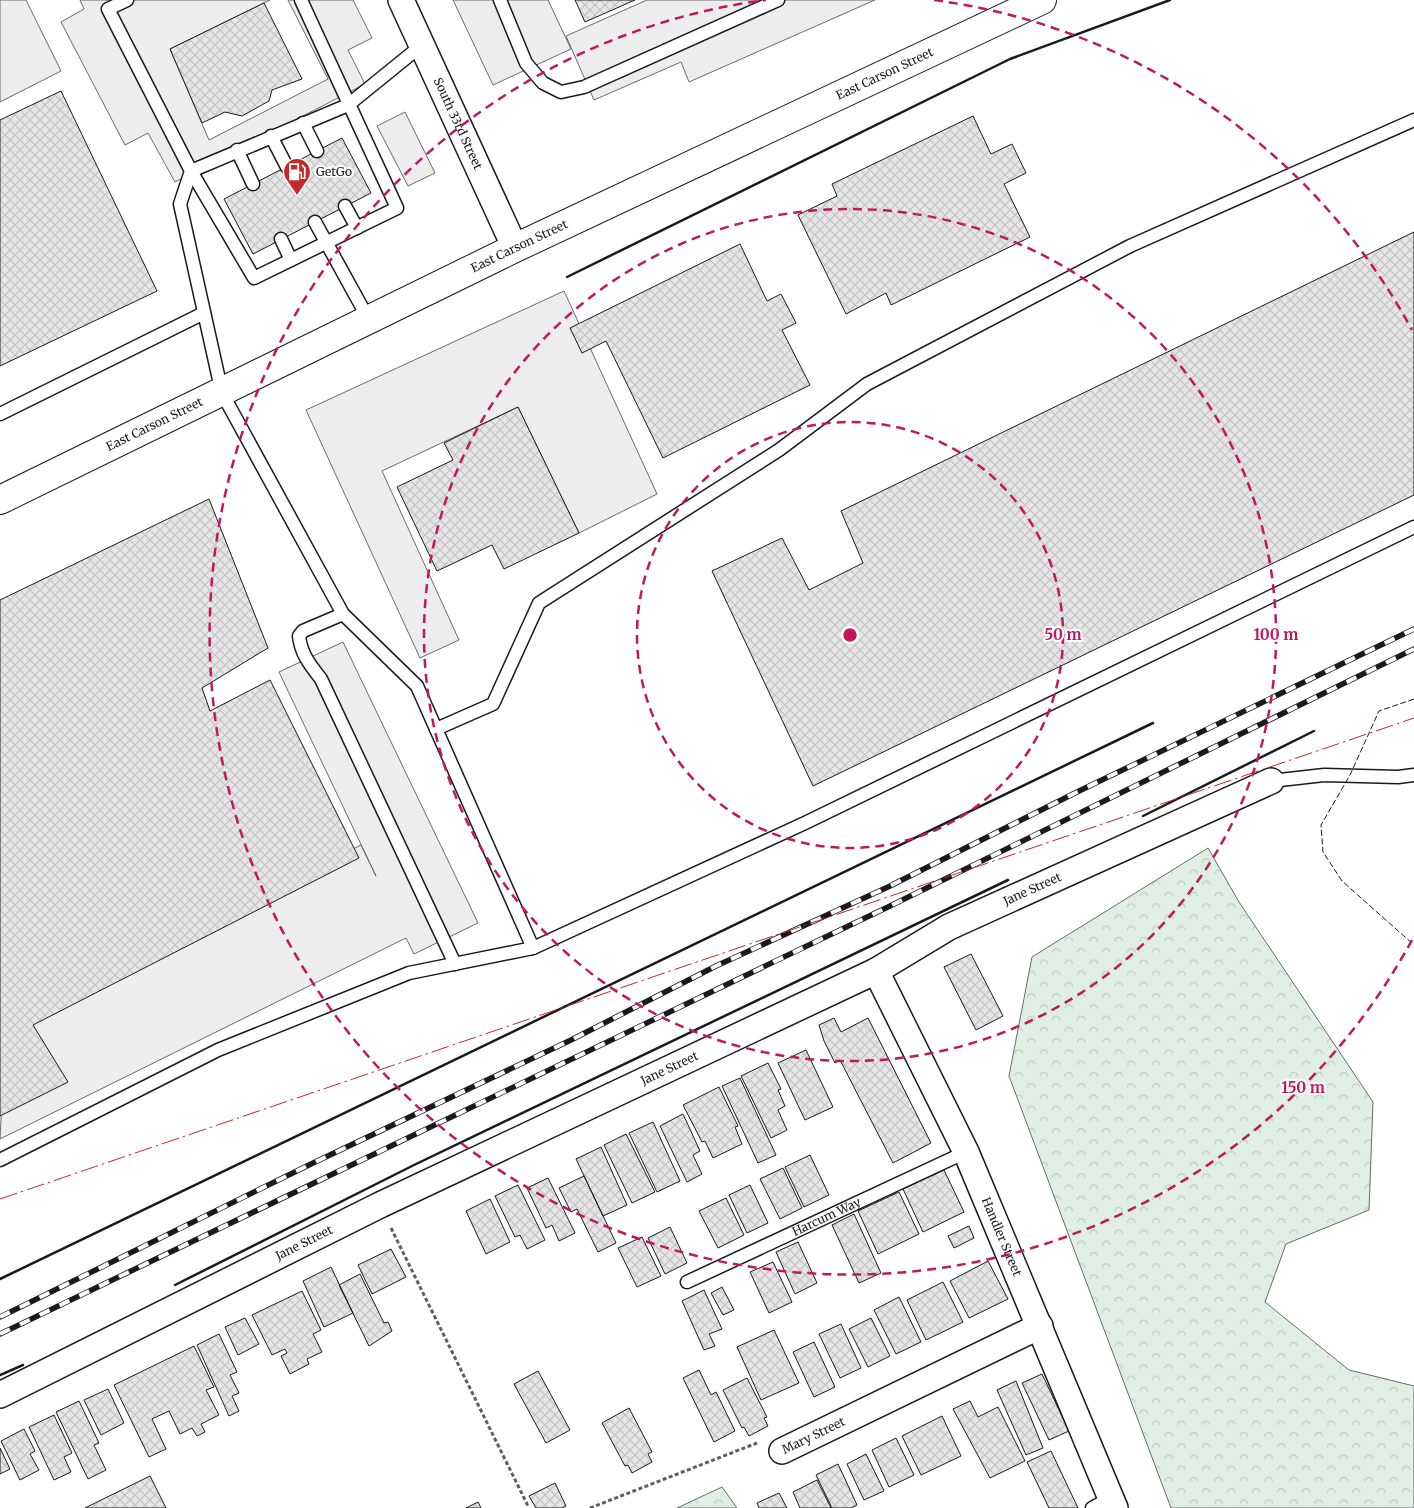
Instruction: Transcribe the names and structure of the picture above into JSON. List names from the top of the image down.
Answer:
{
  "streets": {
    "main road": ["East Carson Street"],
    "street": [
      "South 33rd Street",
      "Jane Street",
      "Handler Street",
      "Mary Street"
    ],
    "lane": ["Harcum Way"]
  },
  "crossings": [
    ["East Carson Street", "South 33rd Street"],
    ["Jane Street", "Handler Street"],
    ["Harcum Way", "Handler Street"],
    ["Handler Street", "Mary Street"]
  ],
  "places": {
    "fuel station": ["GetGo"]
  },
  "rings": ["50 m", "100 m", "150 m"]
}
